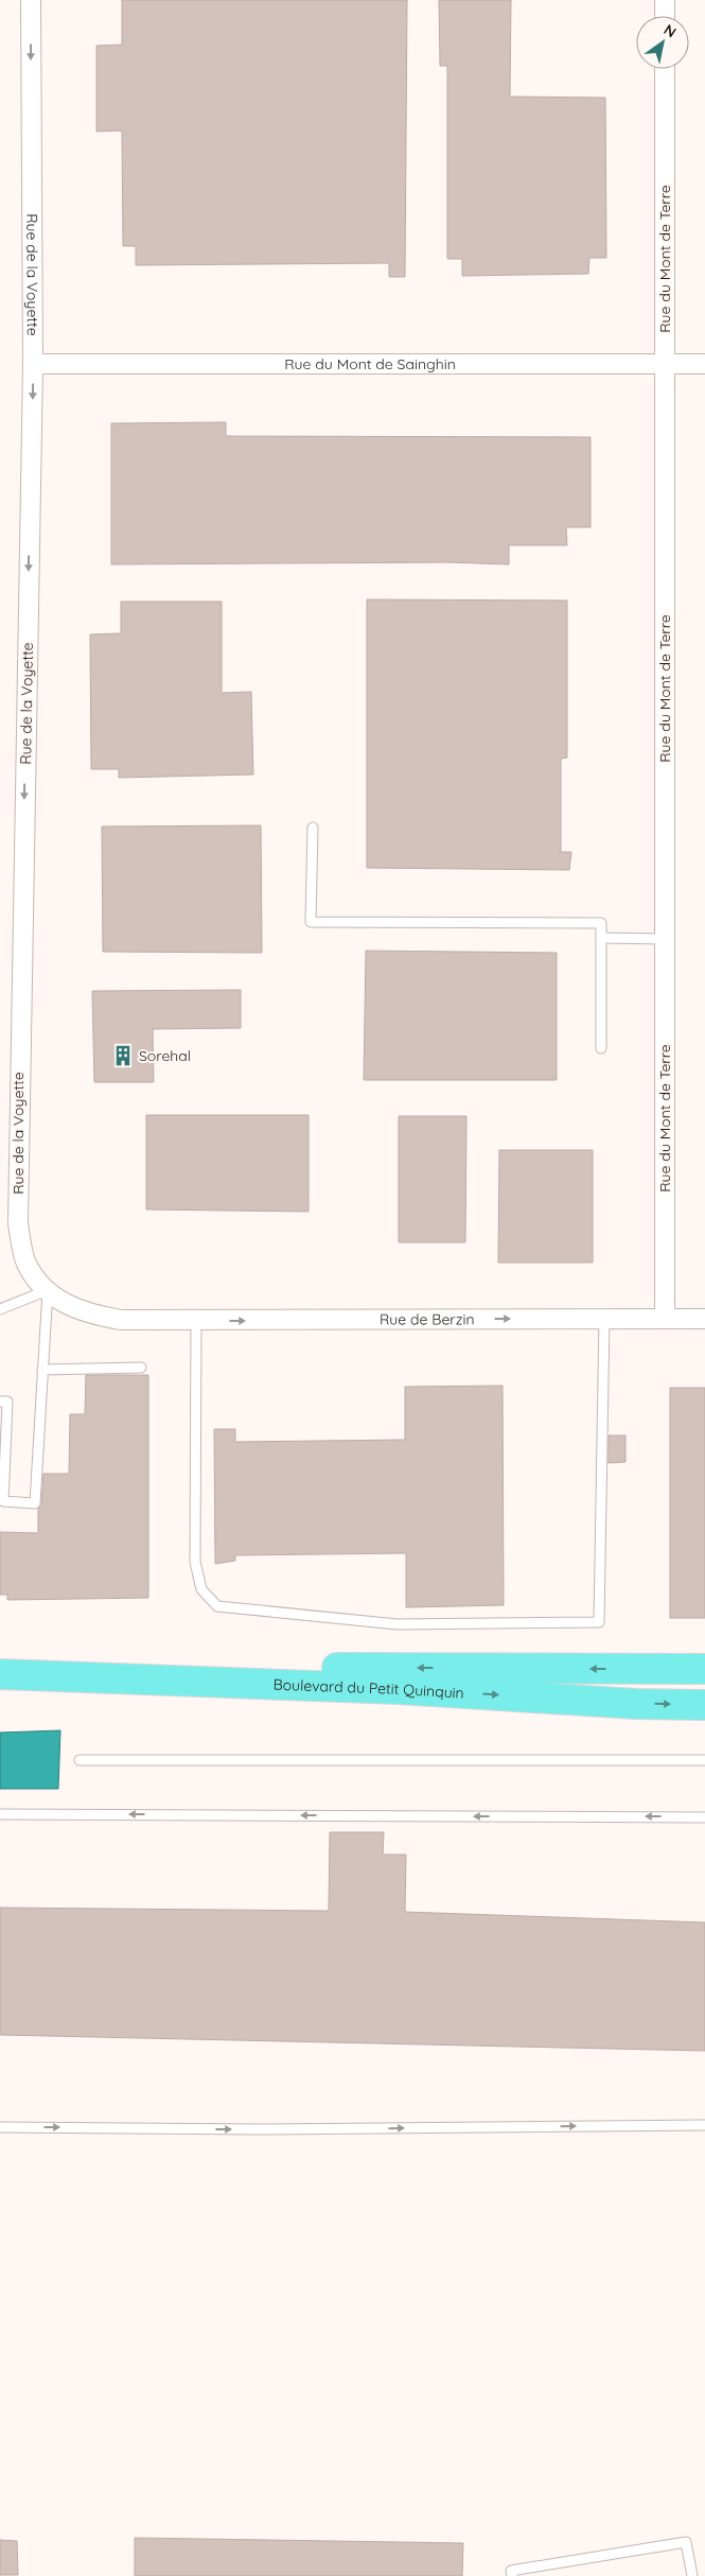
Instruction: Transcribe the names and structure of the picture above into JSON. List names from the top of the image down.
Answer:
{
  "streets": {
    "main road": ["Boulevard du Petit Quinquin"],
    "street": [
      "Rue du Mont de Terre",
      "Rue de la Voyette",
      "Rue du Mont de Sainghin",
      "Rue de Berzin"
    ]
  },
  "crossings": [
    ["Rue du Mont de Terre", "Rue du Mont de Sainghin"],
    ["Rue du Mont de Terre", "Rue de Berzin"],
    ["Rue de la Voyette", "Rue du Mont de Sainghin"],
    ["Rue de la Voyette", "Rue de Berzin"]
  ],
  "one_way": ["Rue de la Voyette", "Rue de Berzin"],
  "places": {
    "building": ["Sorehal"]
  },
  "north": "top right"
}
